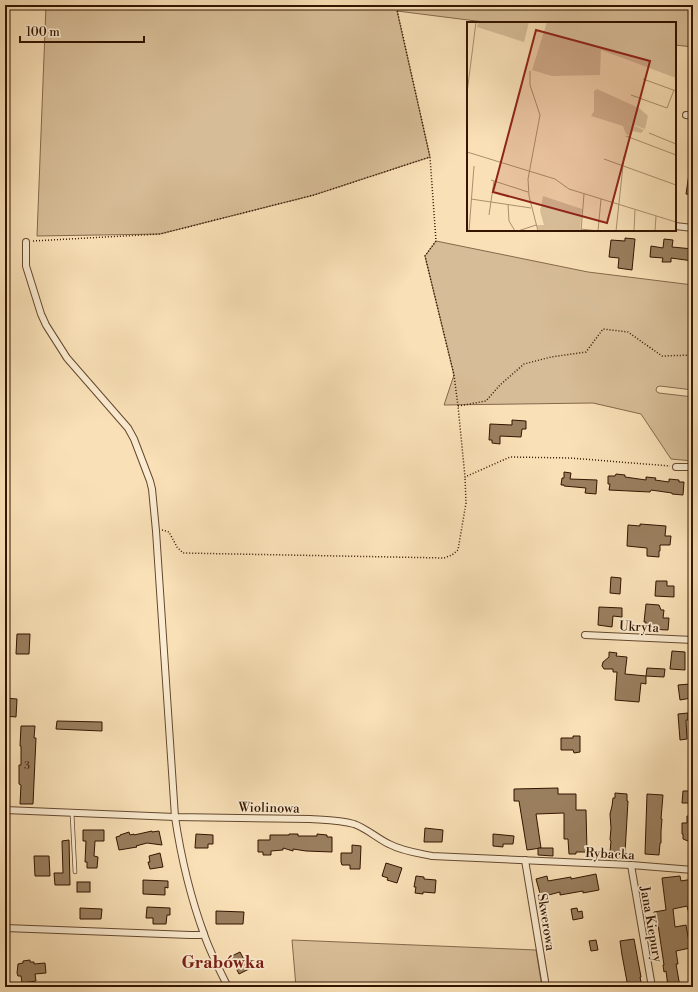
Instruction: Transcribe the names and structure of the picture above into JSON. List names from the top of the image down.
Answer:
{
  "streets": {
    "street": [
      "Ukryta",
      "Wiolinowa",
      "Rybacka",
      "Skwerowa",
      "Jana Kiepury"
    ]
  },
  "crossings": [
    ["Wiolinowa", "Rybacka"],
    ["Wiolinowa", "Skwerowa"],
    ["Rybacka", "Skwerowa"],
    ["Rybacka", "Jana Kiepury"]
  ],
  "districts": ["Grabówka"],
  "house_numbers": ["3"],
  "scale_bar": "100 m"
}
